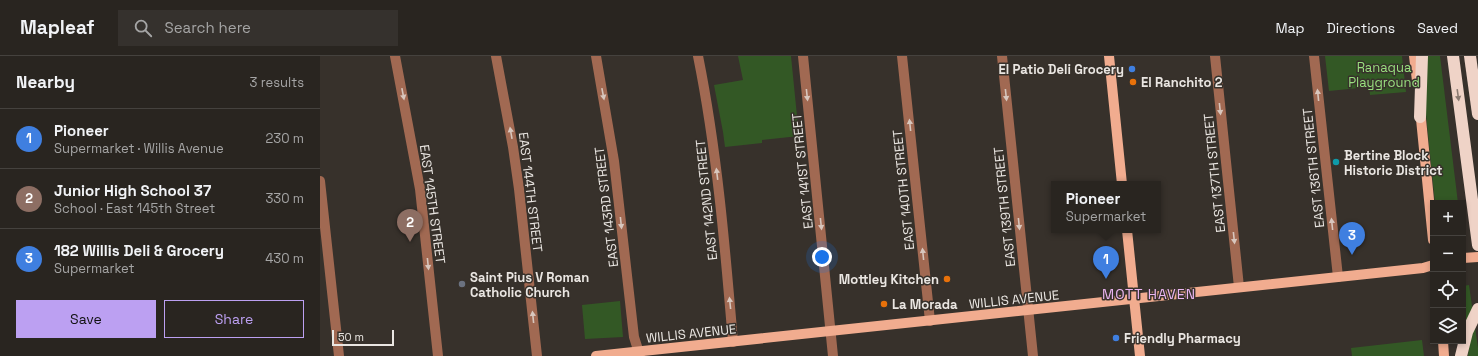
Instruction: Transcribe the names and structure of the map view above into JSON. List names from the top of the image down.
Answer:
{
  "streets": {
    "main road": ["WILLIS AVENUE"],
    "street": [
      "EAST 136TH STREET",
      "EAST 141ST STREET",
      "EAST 137TH STREET",
      "EAST 140TH STREET",
      "EAST 144TH STREET",
      "EAST 142ND STREET",
      "EAST 145TH STREET",
      "EAST 143RD STREET",
      "EAST 139TH STREET"
    ]
  },
  "crossings": [
    ["EAST 136TH STREET", "WILLIS AVENUE"],
    ["EAST 141ST STREET", "WILLIS AVENUE"],
    ["EAST 137TH STREET", "WILLIS AVENUE"],
    ["EAST 140TH STREET", "WILLIS AVENUE"],
    ["EAST 142ND STREET", "WILLIS AVENUE"],
    ["EAST 143RD STREET", "WILLIS AVENUE"],
    ["EAST 139TH STREET", "WILLIS AVENUE"]
  ],
  "one_way": [
    "EAST 136TH STREET",
    "EAST 141ST STREET",
    "EAST 137TH STREET",
    "EAST 140TH STREET",
    "EAST 144TH STREET",
    "EAST 142ND STREET",
    "EAST 145TH STREET",
    "EAST 143RD STREET",
    "EAST 139TH STREET"
  ],
  "districts": ["MOTT HAVEN"],
  "parks": ["Ranaqua Playground"],
  "places": [
    "El Patio Deli Grocery",
    "El Ranchito 2",
    "Bertine Block Historic District",
    "Mottley Kitchen",
    "Saint Pius V Roman Catholic Church",
    "La Morada",
    "Friendly Pharmacy"
  ],
  "scale_bar": "50 m",
  "page": {
    "header": "Mapleaf",
    "search": "Search here",
    "nav": ["Map", "Directions", "Saved"],
    "heading": ["Nearby", "3 results"],
    "list": [
      {
        "mark": "1",
        "name": "Pioneer",
        "note": "Supermarket · Willis Avenue",
        "value": "230 m"
      },
      {
        "mark": "2",
        "name": "Junior High School 37",
        "note": "School · East 145th Street",
        "value": "330 m"
      },
      {
        "mark": "3",
        "name": "182 Willis Deli & Grocery",
        "note": "Supermarket",
        "value": "430 m"
      }
    ],
    "popup": ["Pioneer", "Supermarket"],
    "map_buttons": ["+", "−"],
    "pins": ["2", "3", "1"],
    "buttons": ["Save", "Share"],
    "scale": "50 m"
  }
}
